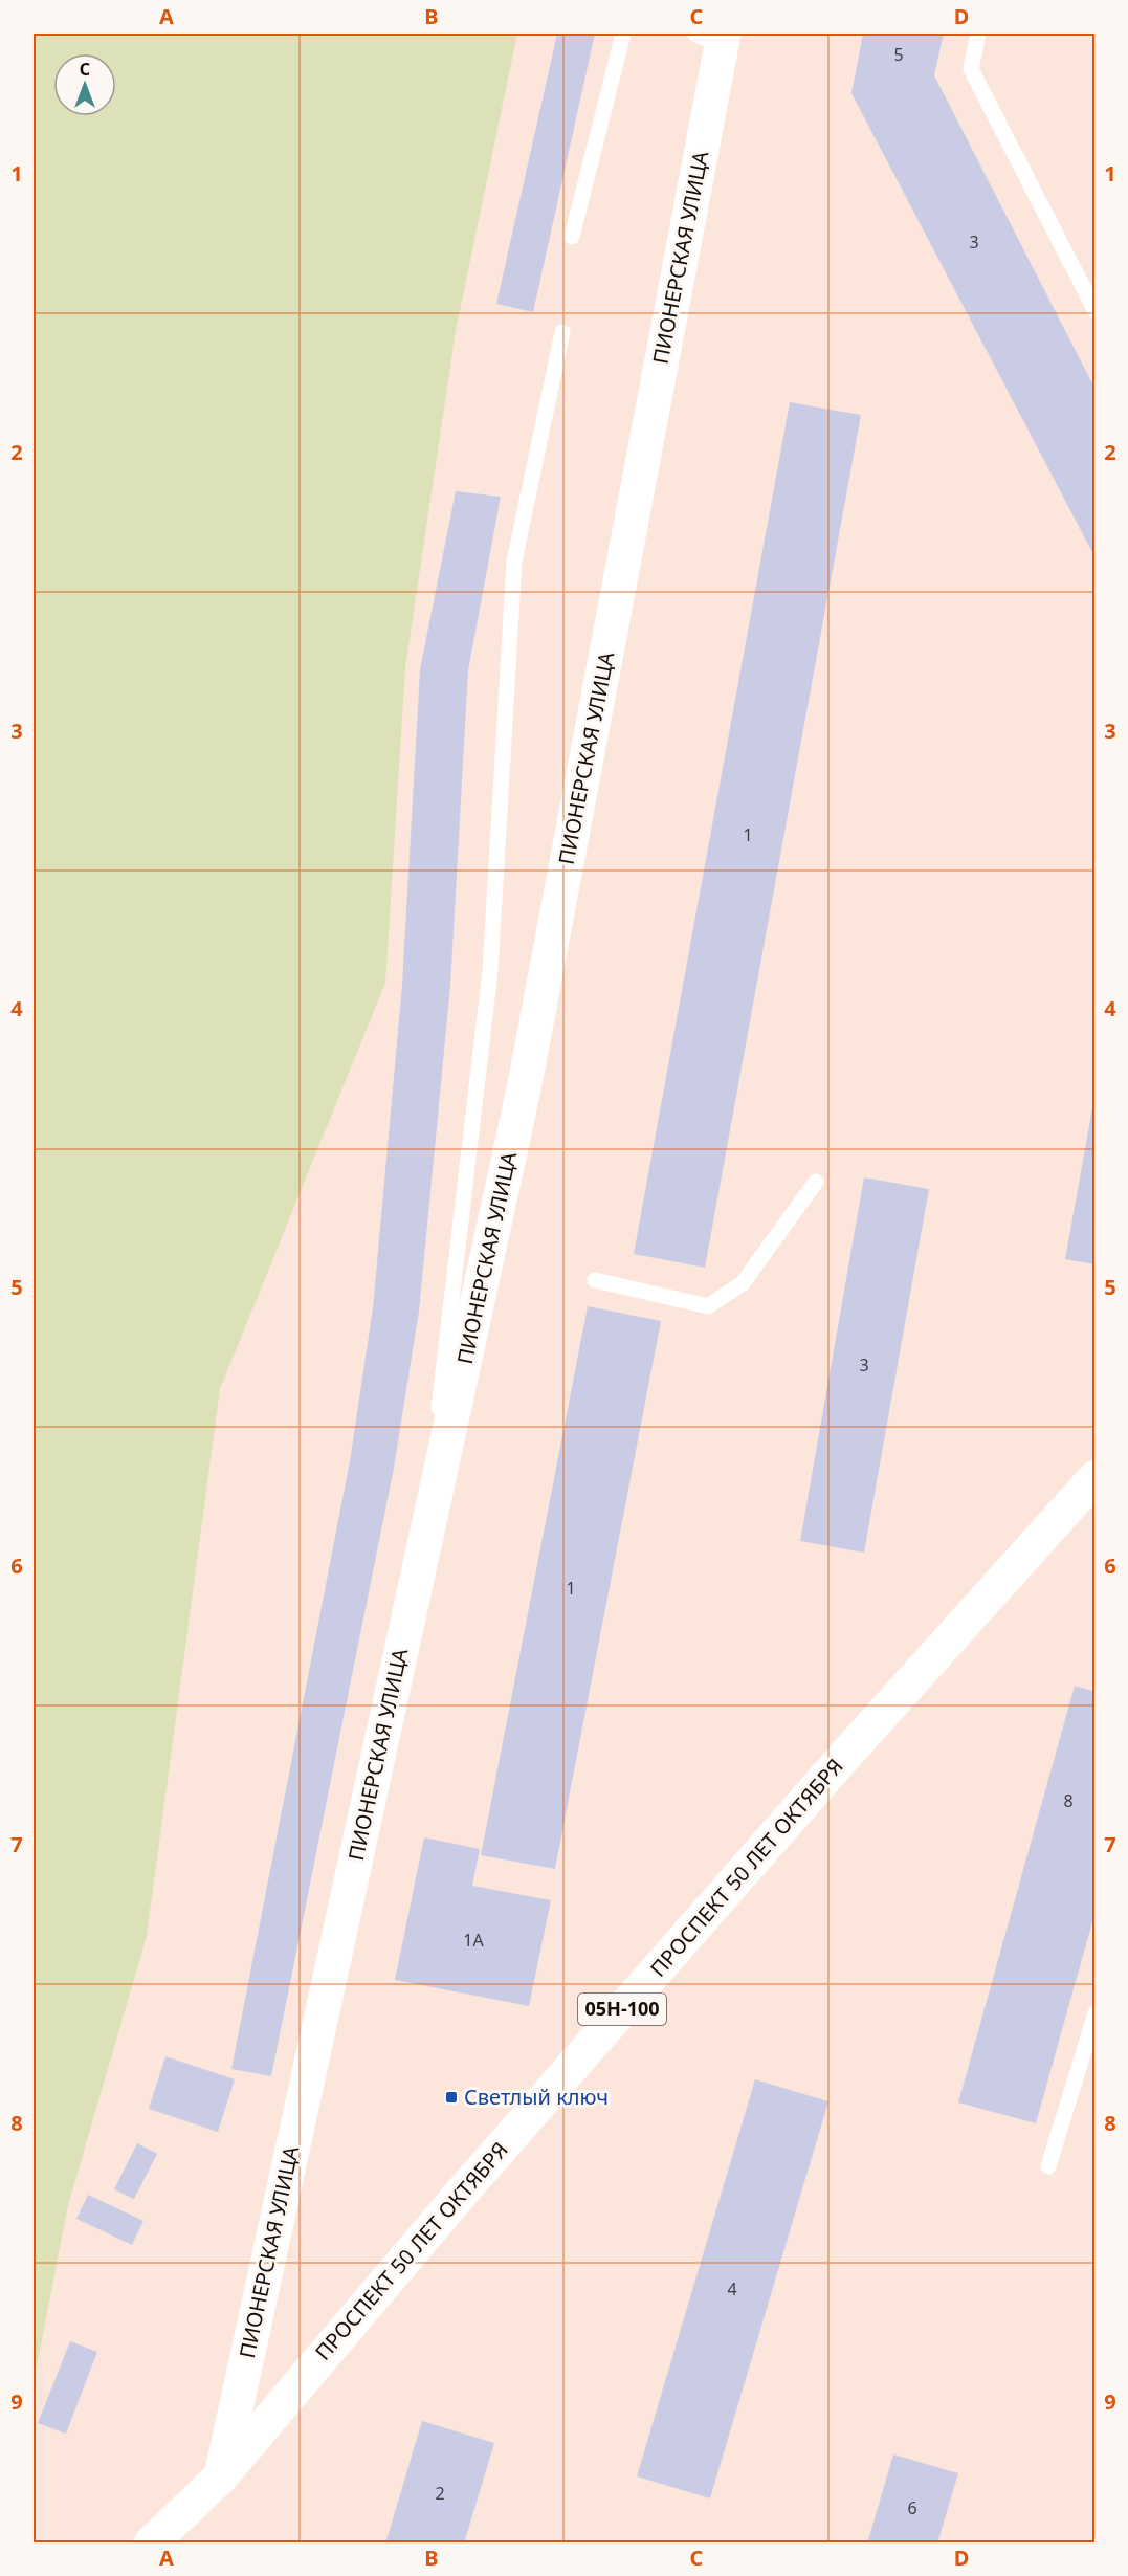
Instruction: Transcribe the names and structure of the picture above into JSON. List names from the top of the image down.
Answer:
{
  "streets": {
    "main road": ["ПИОНЕРСКАЯ УЛИЦА", "ПРОСПЕКТ 50 ЛЕТ ОКТЯБРЯ", "05Н-100"]
  },
  "crossings": [
    ["ПИОНЕРСКАЯ УЛИЦА", "ПРОСПЕКТ 50 ЛЕТ ОКТЯБРЯ"]
  ],
  "places": {
    "transit": ["Светлый ключ"]
  },
  "house_numbers": [
    "5",
    "3",
    "1",
    "3",
    "1",
    "8",
    "1А",
    "4",
    "2",
    "6"
  ],
  "north": "top",
  "grid": {
    "columns": [
      "A",
      "B",
      "C",
      "D"
    ],
    "rows": [
      "1",
      "2",
      "3",
      "4",
      "5",
      "6",
      "7",
      "8",
      "9"
    ]
  }
}
